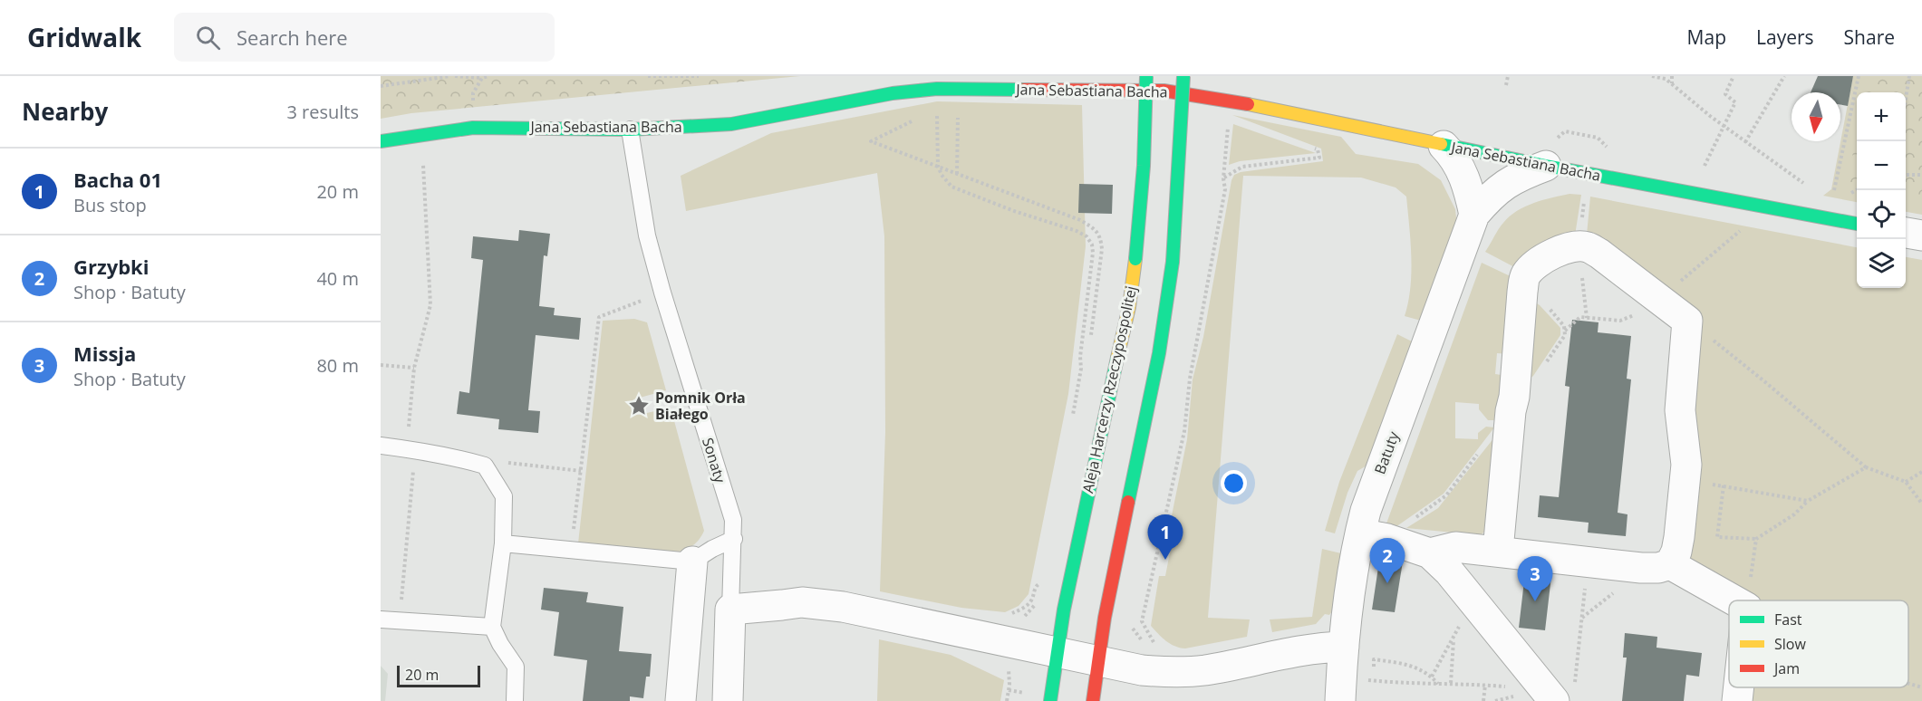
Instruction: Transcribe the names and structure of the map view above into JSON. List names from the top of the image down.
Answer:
{
  "streets": {
    "street": [
      "Jana Sebastiana Bacha",
      "Aleja Harcerzy Rzeczypospolitej",
      "Batuty",
      "Sonaty"
    ]
  },
  "crossings": [
    ["Jana Sebastiana Bacha", "Batuty"],
    ["Jana Sebastiana Bacha", "Sonaty"]
  ],
  "places": {
    "place": ["Pomnik Orła Białego"]
  },
  "legend": ["Fast", "Slow", "Jam"],
  "scale_bar": "20 m",
  "north": "bottom",
  "page": {
    "header": "Gridwalk",
    "search": "Search here",
    "nav": ["Map", "Layers", "Share"],
    "heading": ["Nearby", "3 results"],
    "map_buttons": ["+", "−"],
    "list": [
      {
        "mark": "1",
        "name": "Bacha 01",
        "note": "Bus stop",
        "value": "20 m"
      },
      {
        "mark": "2",
        "name": "Grzybki",
        "note": "Shop · Batuty",
        "value": "40 m"
      },
      {
        "mark": "3",
        "name": "Missja",
        "note": "Shop · Batuty",
        "value": "80 m"
      }
    ],
    "pins": ["1", "2", "3"],
    "scale": "20 m"
  }
}
